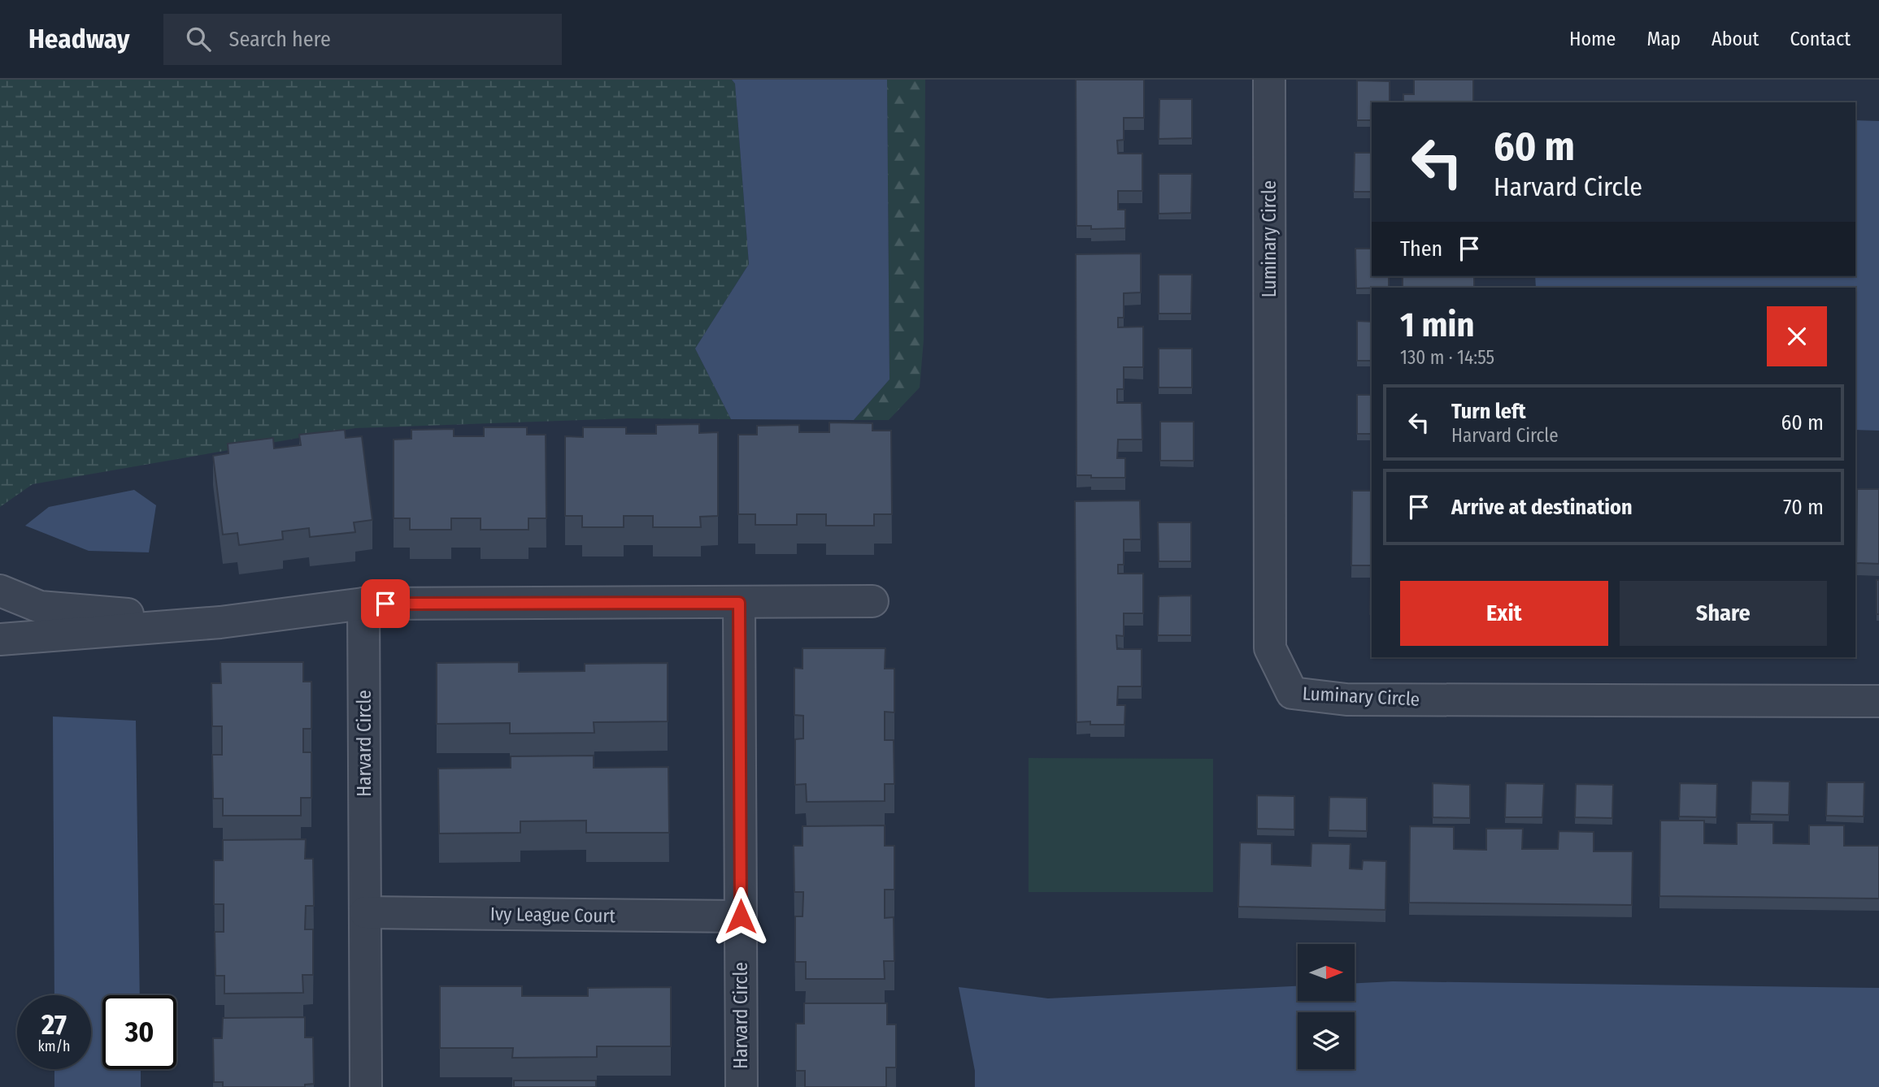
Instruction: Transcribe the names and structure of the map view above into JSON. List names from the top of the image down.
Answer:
{
  "streets": {
    "street": ["Luminary Circle", "Harvard Circle", "Ivy League Court"]
  },
  "crossings": [
    ["Harvard Circle", "Ivy League Court"]
  ],
  "north": "right",
  "page": {
    "header": "Headway",
    "search": "Search here",
    "nav": [
      "Home",
      "Map",
      "About",
      "Contact"
    ],
    "turn": ["60 m", "Harvard Circle"],
    "then": "Then",
    "heading": ["1 min", "130 m · 14:55"],
    "list": [
      {
        "name": "Turn left",
        "note": "Harvard Circle",
        "value": "60 m"
      },
      {
        "name": "Arrive at destination",
        "value": "70 m"
      }
    ],
    "buttons": ["Exit", "Share"],
    "speed": "27 km/h",
    "limit": "30"
  }
}
